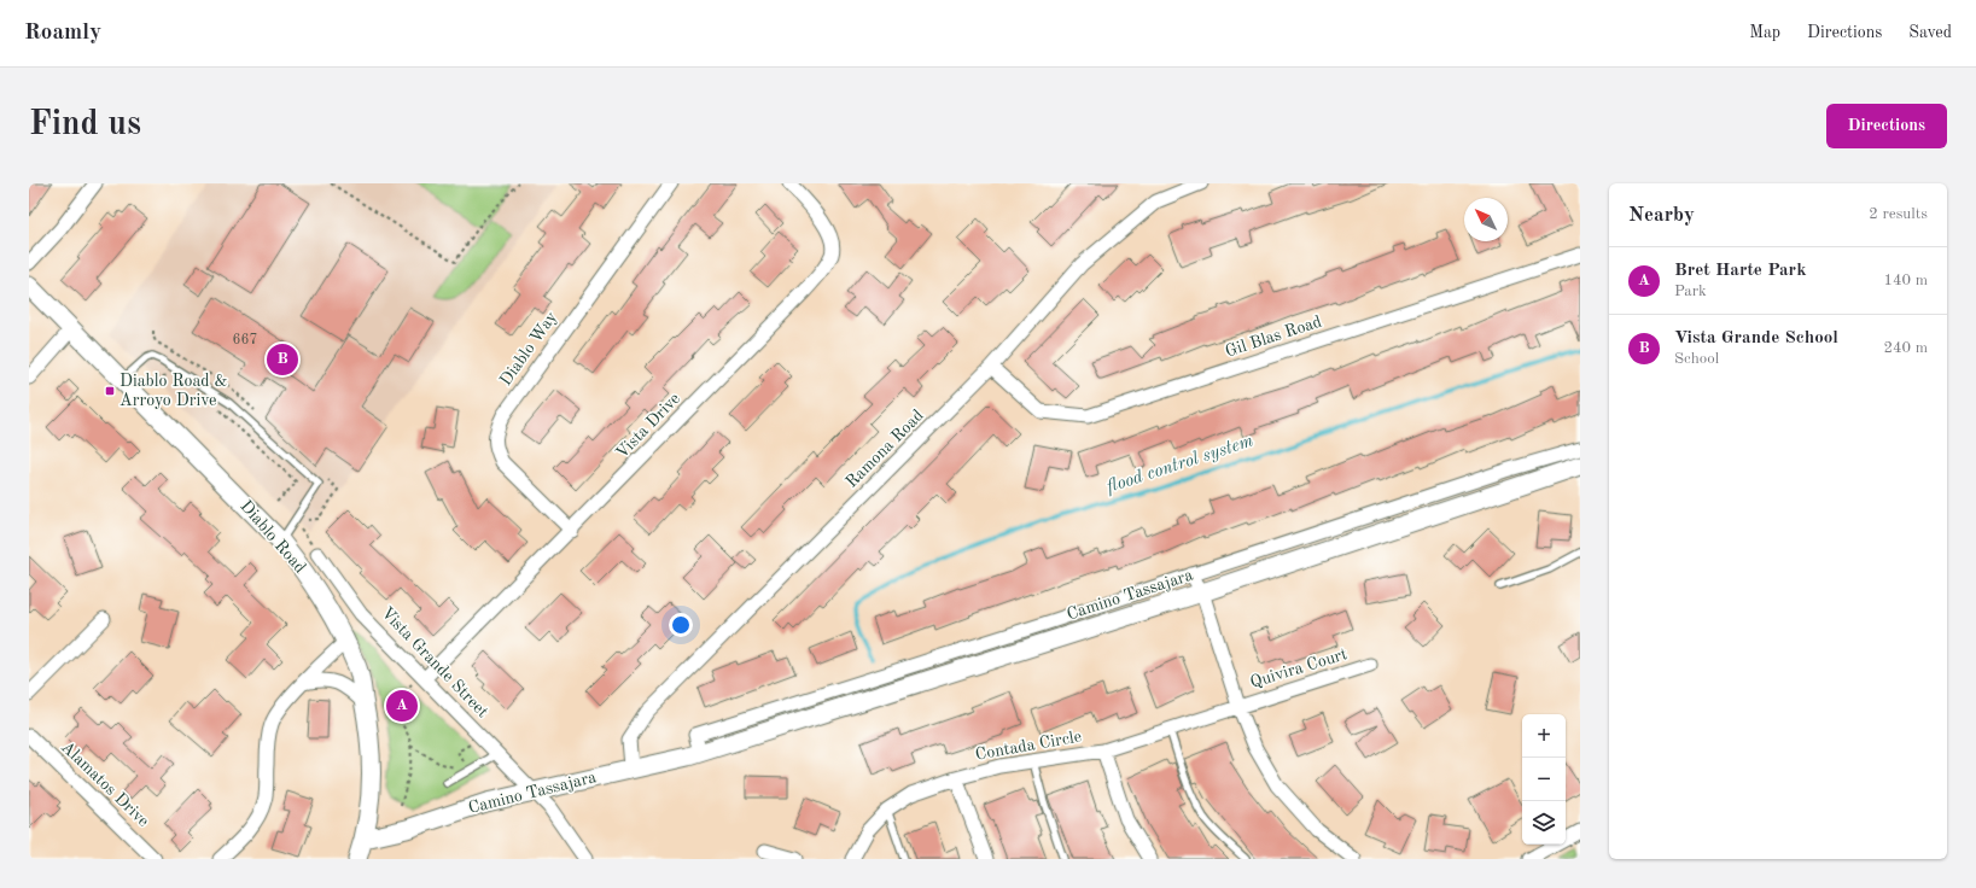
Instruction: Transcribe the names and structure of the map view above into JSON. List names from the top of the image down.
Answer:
{
  "streets": {
    "street": [
      "Gil Blas Road",
      "Diablo Way",
      "Vista Drive",
      "Ramona Road",
      "Diablo Road",
      "Camino Tassajara",
      "Vista Grande Street",
      "Quivira Court",
      "Contada Circle",
      "Alamatos Drive"
    ]
  },
  "crossings": [
    ["Gil Blas Road", "Ramona Road"],
    ["Diablo Way", "Vista Drive"],
    ["Vista Drive", "Vista Grande Street"],
    ["Ramona Road", "Camino Tassajara"],
    ["Diablo Road", "Camino Tassajara"],
    ["Camino Tassajara", "Vista Grande Street"],
    ["Quivira Court", "Contada Circle"]
  ],
  "water": ["flood control system"],
  "places": {
    "transit": ["Diablo Road & Arroyo Drive"]
  },
  "house_numbers": ["667"],
  "north": "top left",
  "page": {
    "header": "Roamly",
    "nav": ["Map", "Directions", "Saved"],
    "buttons": "Directions",
    "title": "Find us",
    "heading": ["Nearby", "2 results"],
    "list": [
      {
        "mark": "A",
        "name": "Bret Harte Park",
        "note": "Park",
        "value": "140 m"
      },
      {
        "mark": "B",
        "name": "Vista Grande School",
        "note": "School",
        "value": "240 m"
      }
    ],
    "pins": ["B", "A"],
    "map_buttons": ["+", "−"]
  }
}
